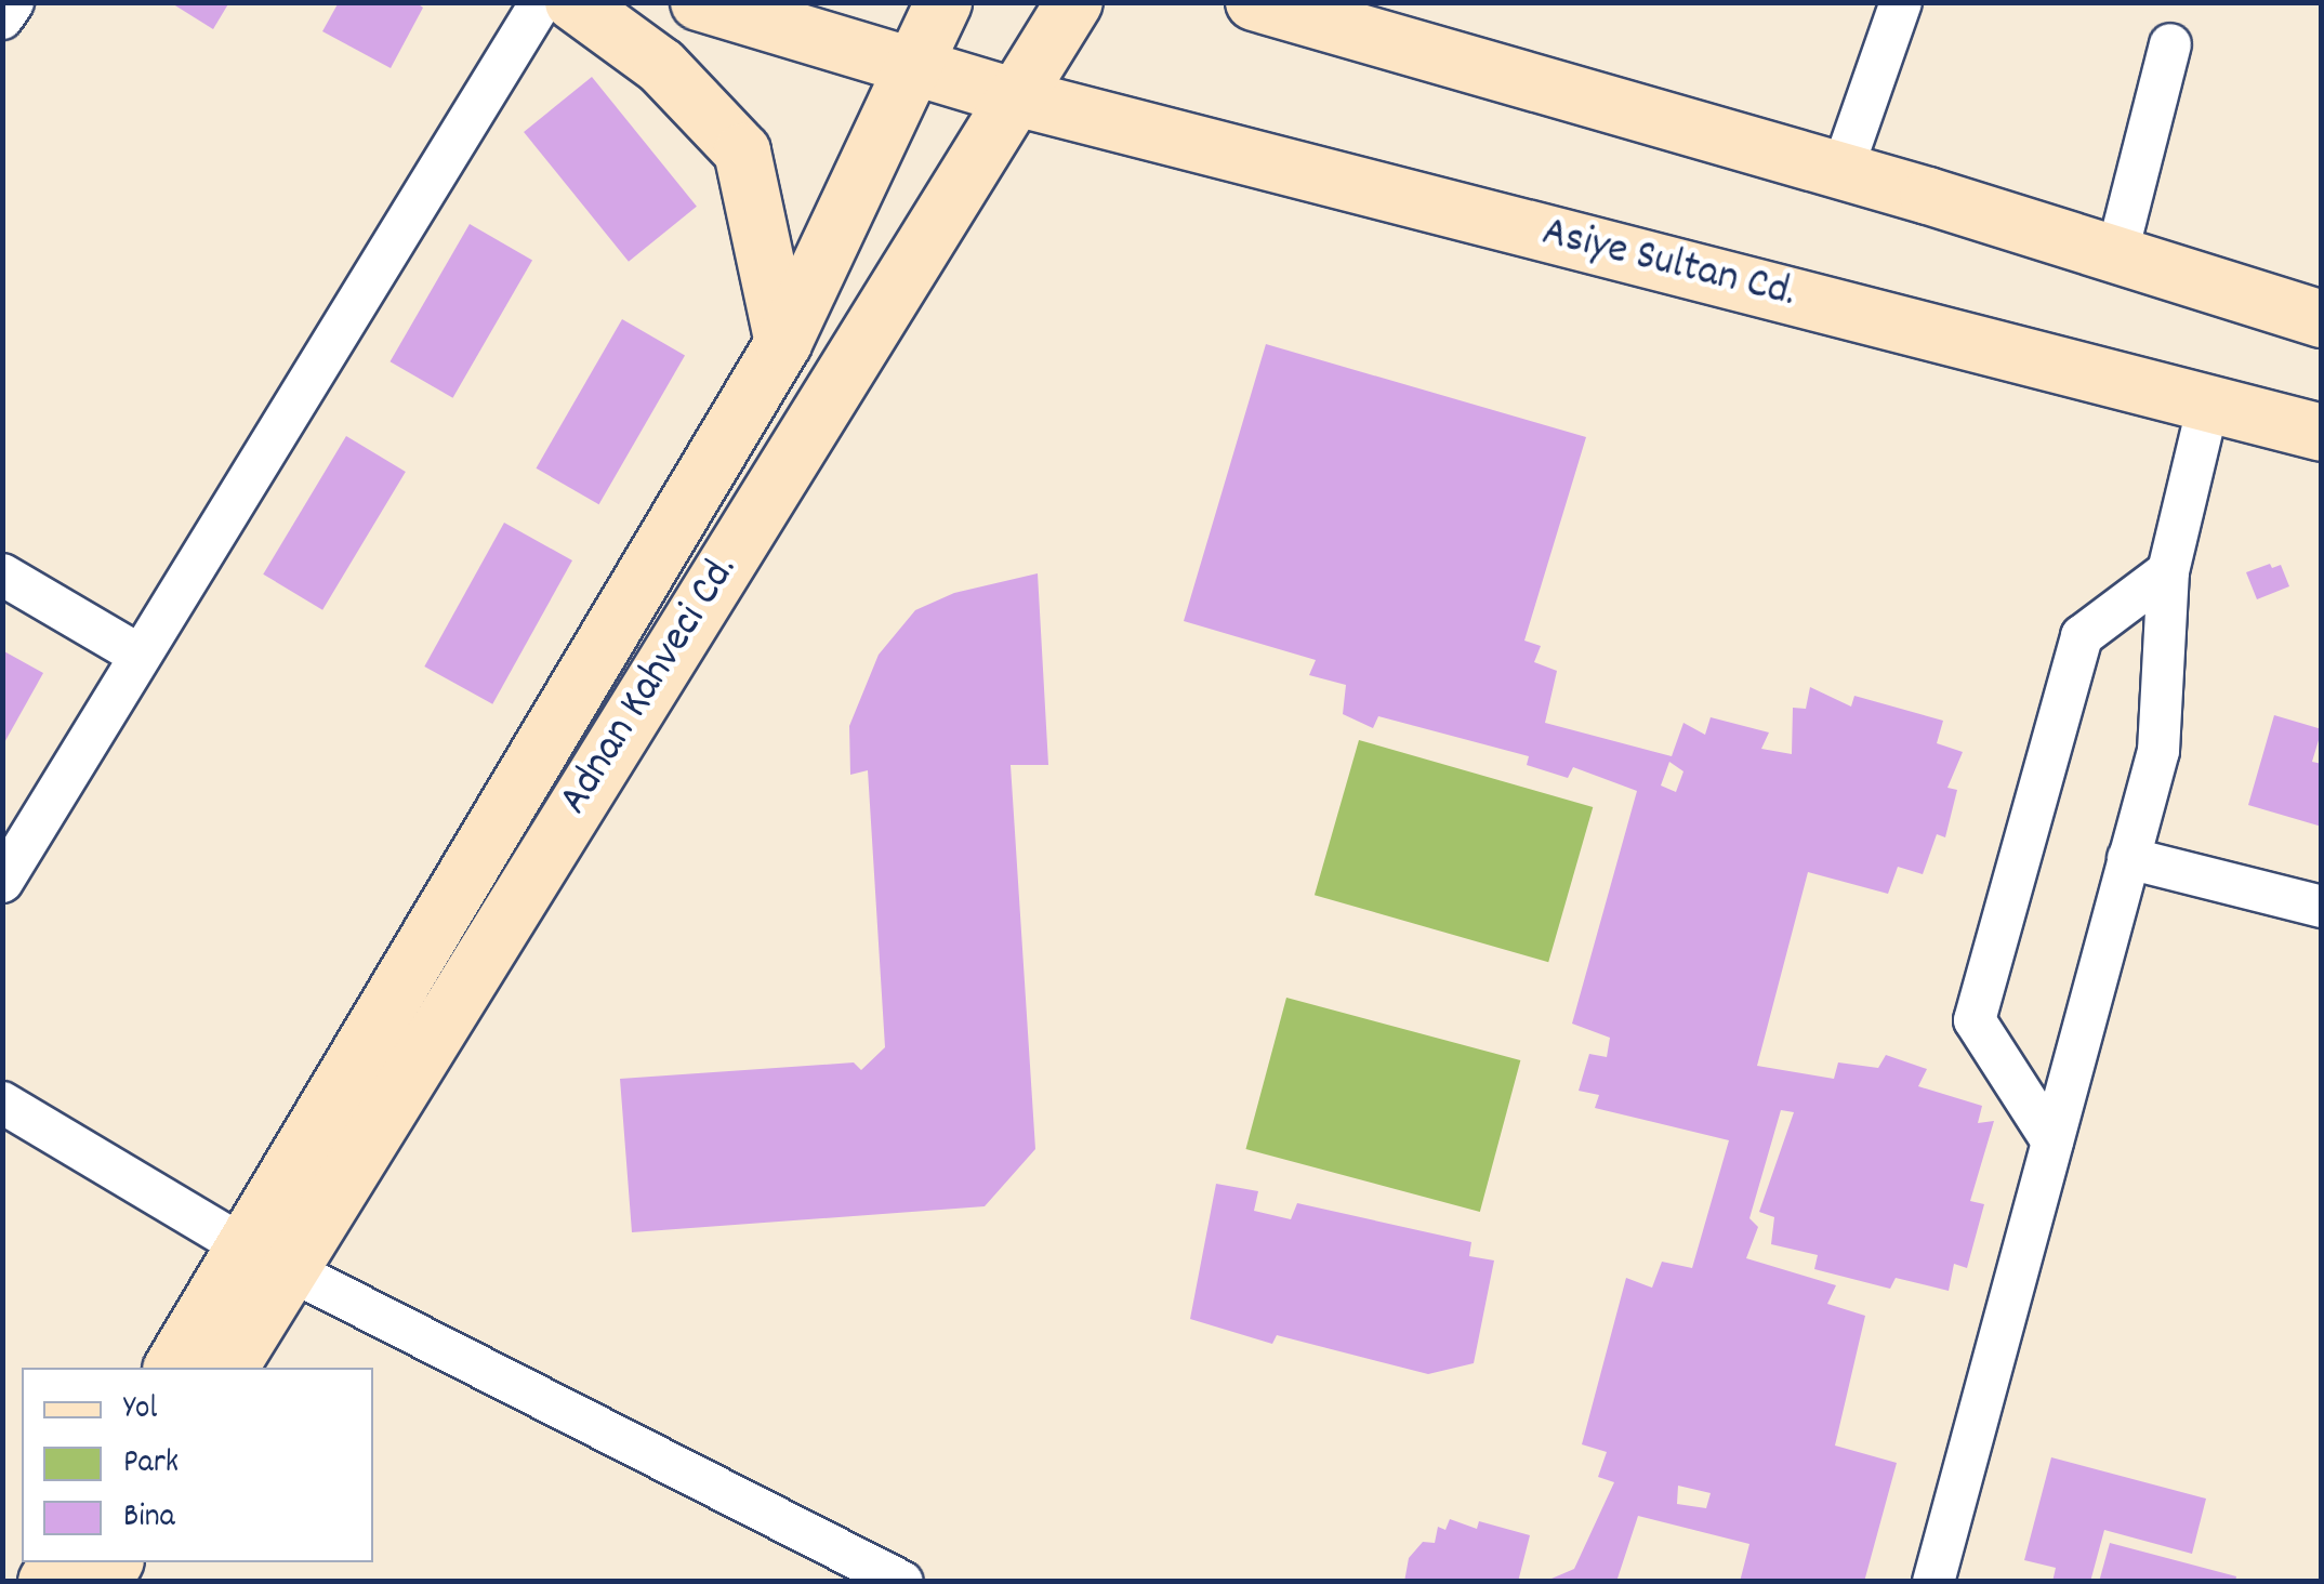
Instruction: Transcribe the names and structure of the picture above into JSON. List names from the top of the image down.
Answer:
{
  "streets": {
    "street": ["Asiye Sultan Cd.", "Adnan Kahveci Cd."]
  },
  "crossings": [
    ["Asiye Sultan Cd.", "Adnan Kahveci Cd."]
  ],
  "legend": ["Yol", "Park", "Bina"]
}
